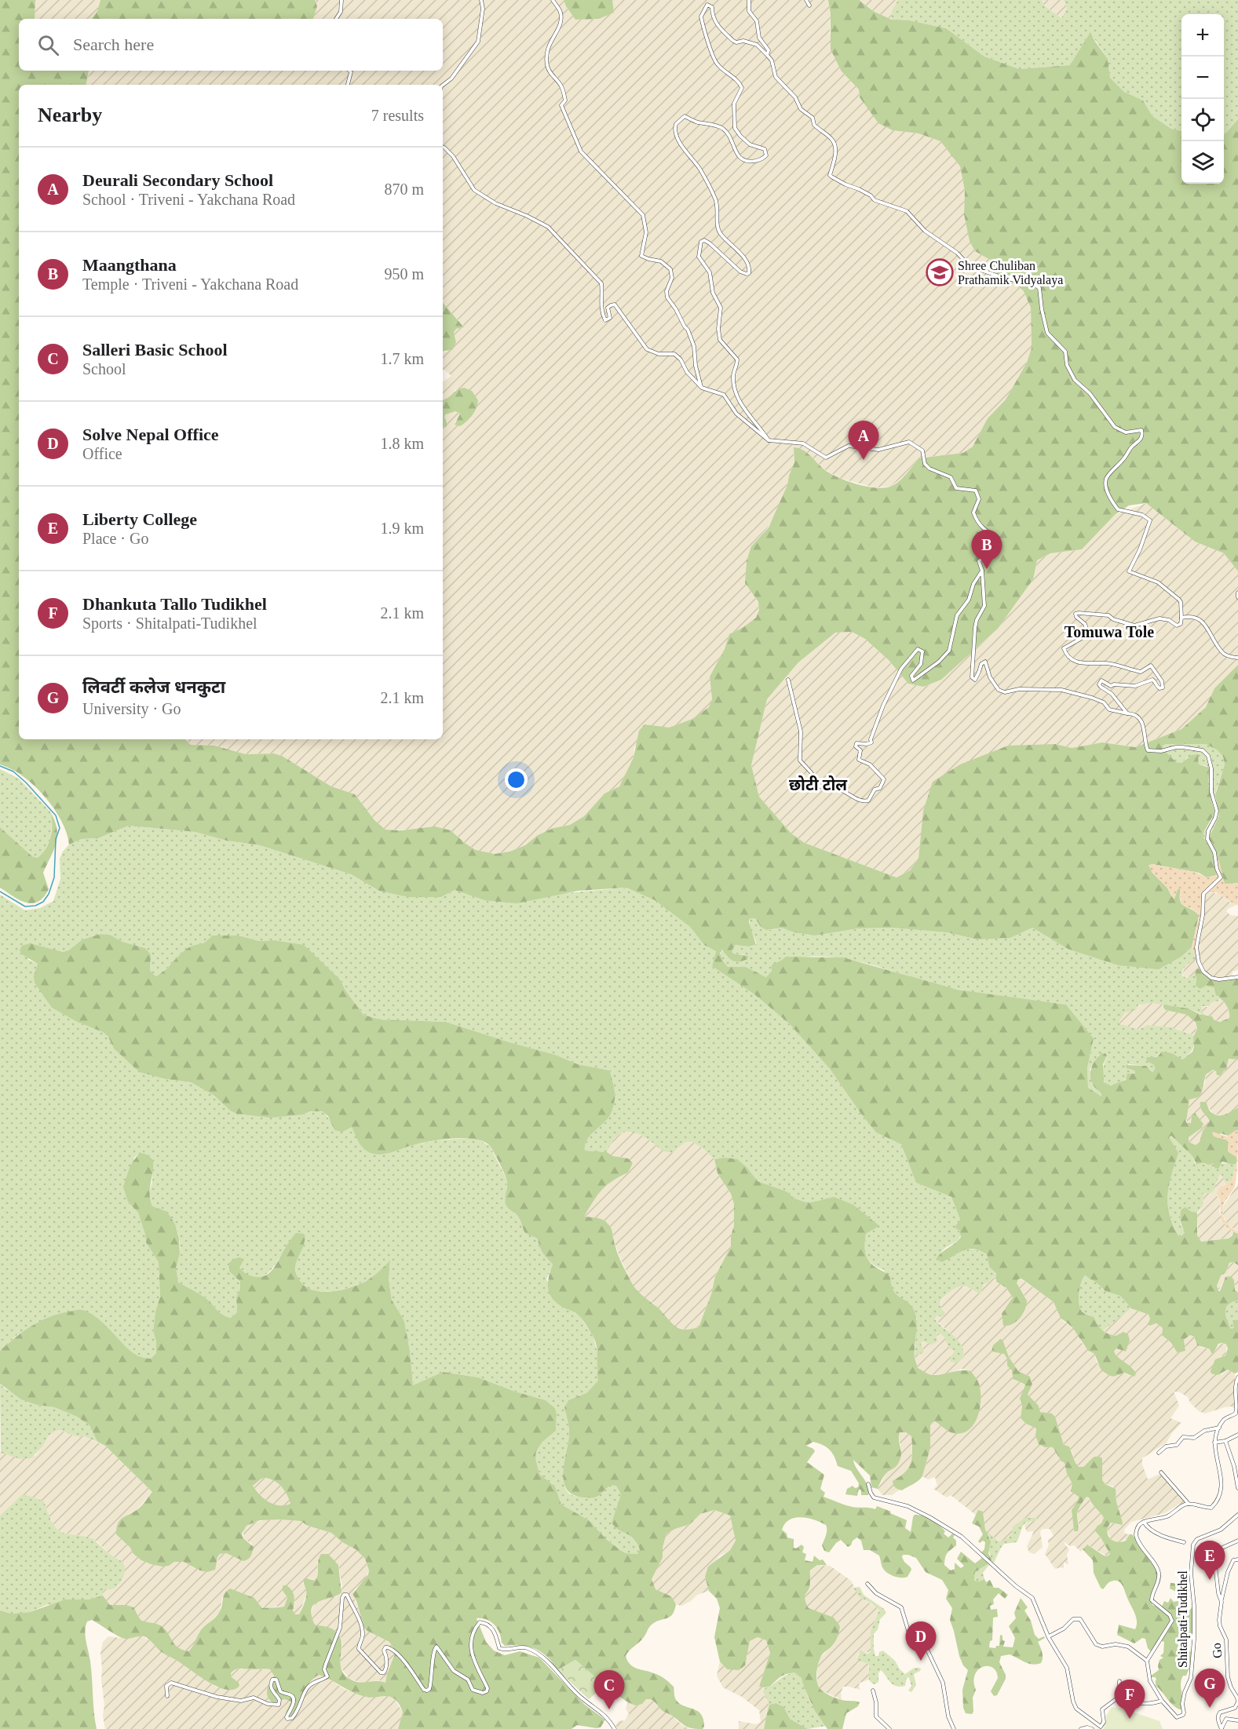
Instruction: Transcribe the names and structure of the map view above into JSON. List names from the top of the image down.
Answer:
{
  "streets": {
    "street": ["Shitalpati-Tudikhel", "Go"]
  },
  "districts": ["Tomuwa Tole", "छोटी टोल"],
  "places": {
    "school or university": ["Shree Chuliban Prathamik Vidyalaya"]
  },
  "page": {
    "map_buttons": ["+", "−"],
    "search": "Search here",
    "heading": ["Nearby", "7 results"],
    "list": [
      {
        "mark": "A",
        "name": "Deurali Secondary School",
        "note": "School · Triveni - Yakchana Road",
        "value": "870 m"
      },
      {
        "mark": "B",
        "name": "Maangthana",
        "note": "Temple · Triveni - Yakchana Road",
        "value": "950 m"
      },
      {
        "mark": "C",
        "name": "Salleri Basic School",
        "note": "School",
        "value": "1.7 km"
      },
      {
        "mark": "D",
        "name": "Solve Nepal Office",
        "note": "Office",
        "value": "1.8 km"
      },
      {
        "mark": "E",
        "name": "Liberty College",
        "note": "Place · Go",
        "value": "1.9 km"
      },
      {
        "mark": "F",
        "name": "Dhankuta Tallo Tudikhel",
        "note": "Sports · Shitalpati-Tudikhel",
        "value": "2.1 km"
      },
      {
        "mark": "G",
        "name": "लिवर्टी कलेज धनकुटा",
        "note": "University · Go",
        "value": "2.1 km"
      }
    ],
    "pins": [
      "A",
      "B",
      "E",
      "D",
      "G",
      "C",
      "F"
    ]
  }
}
